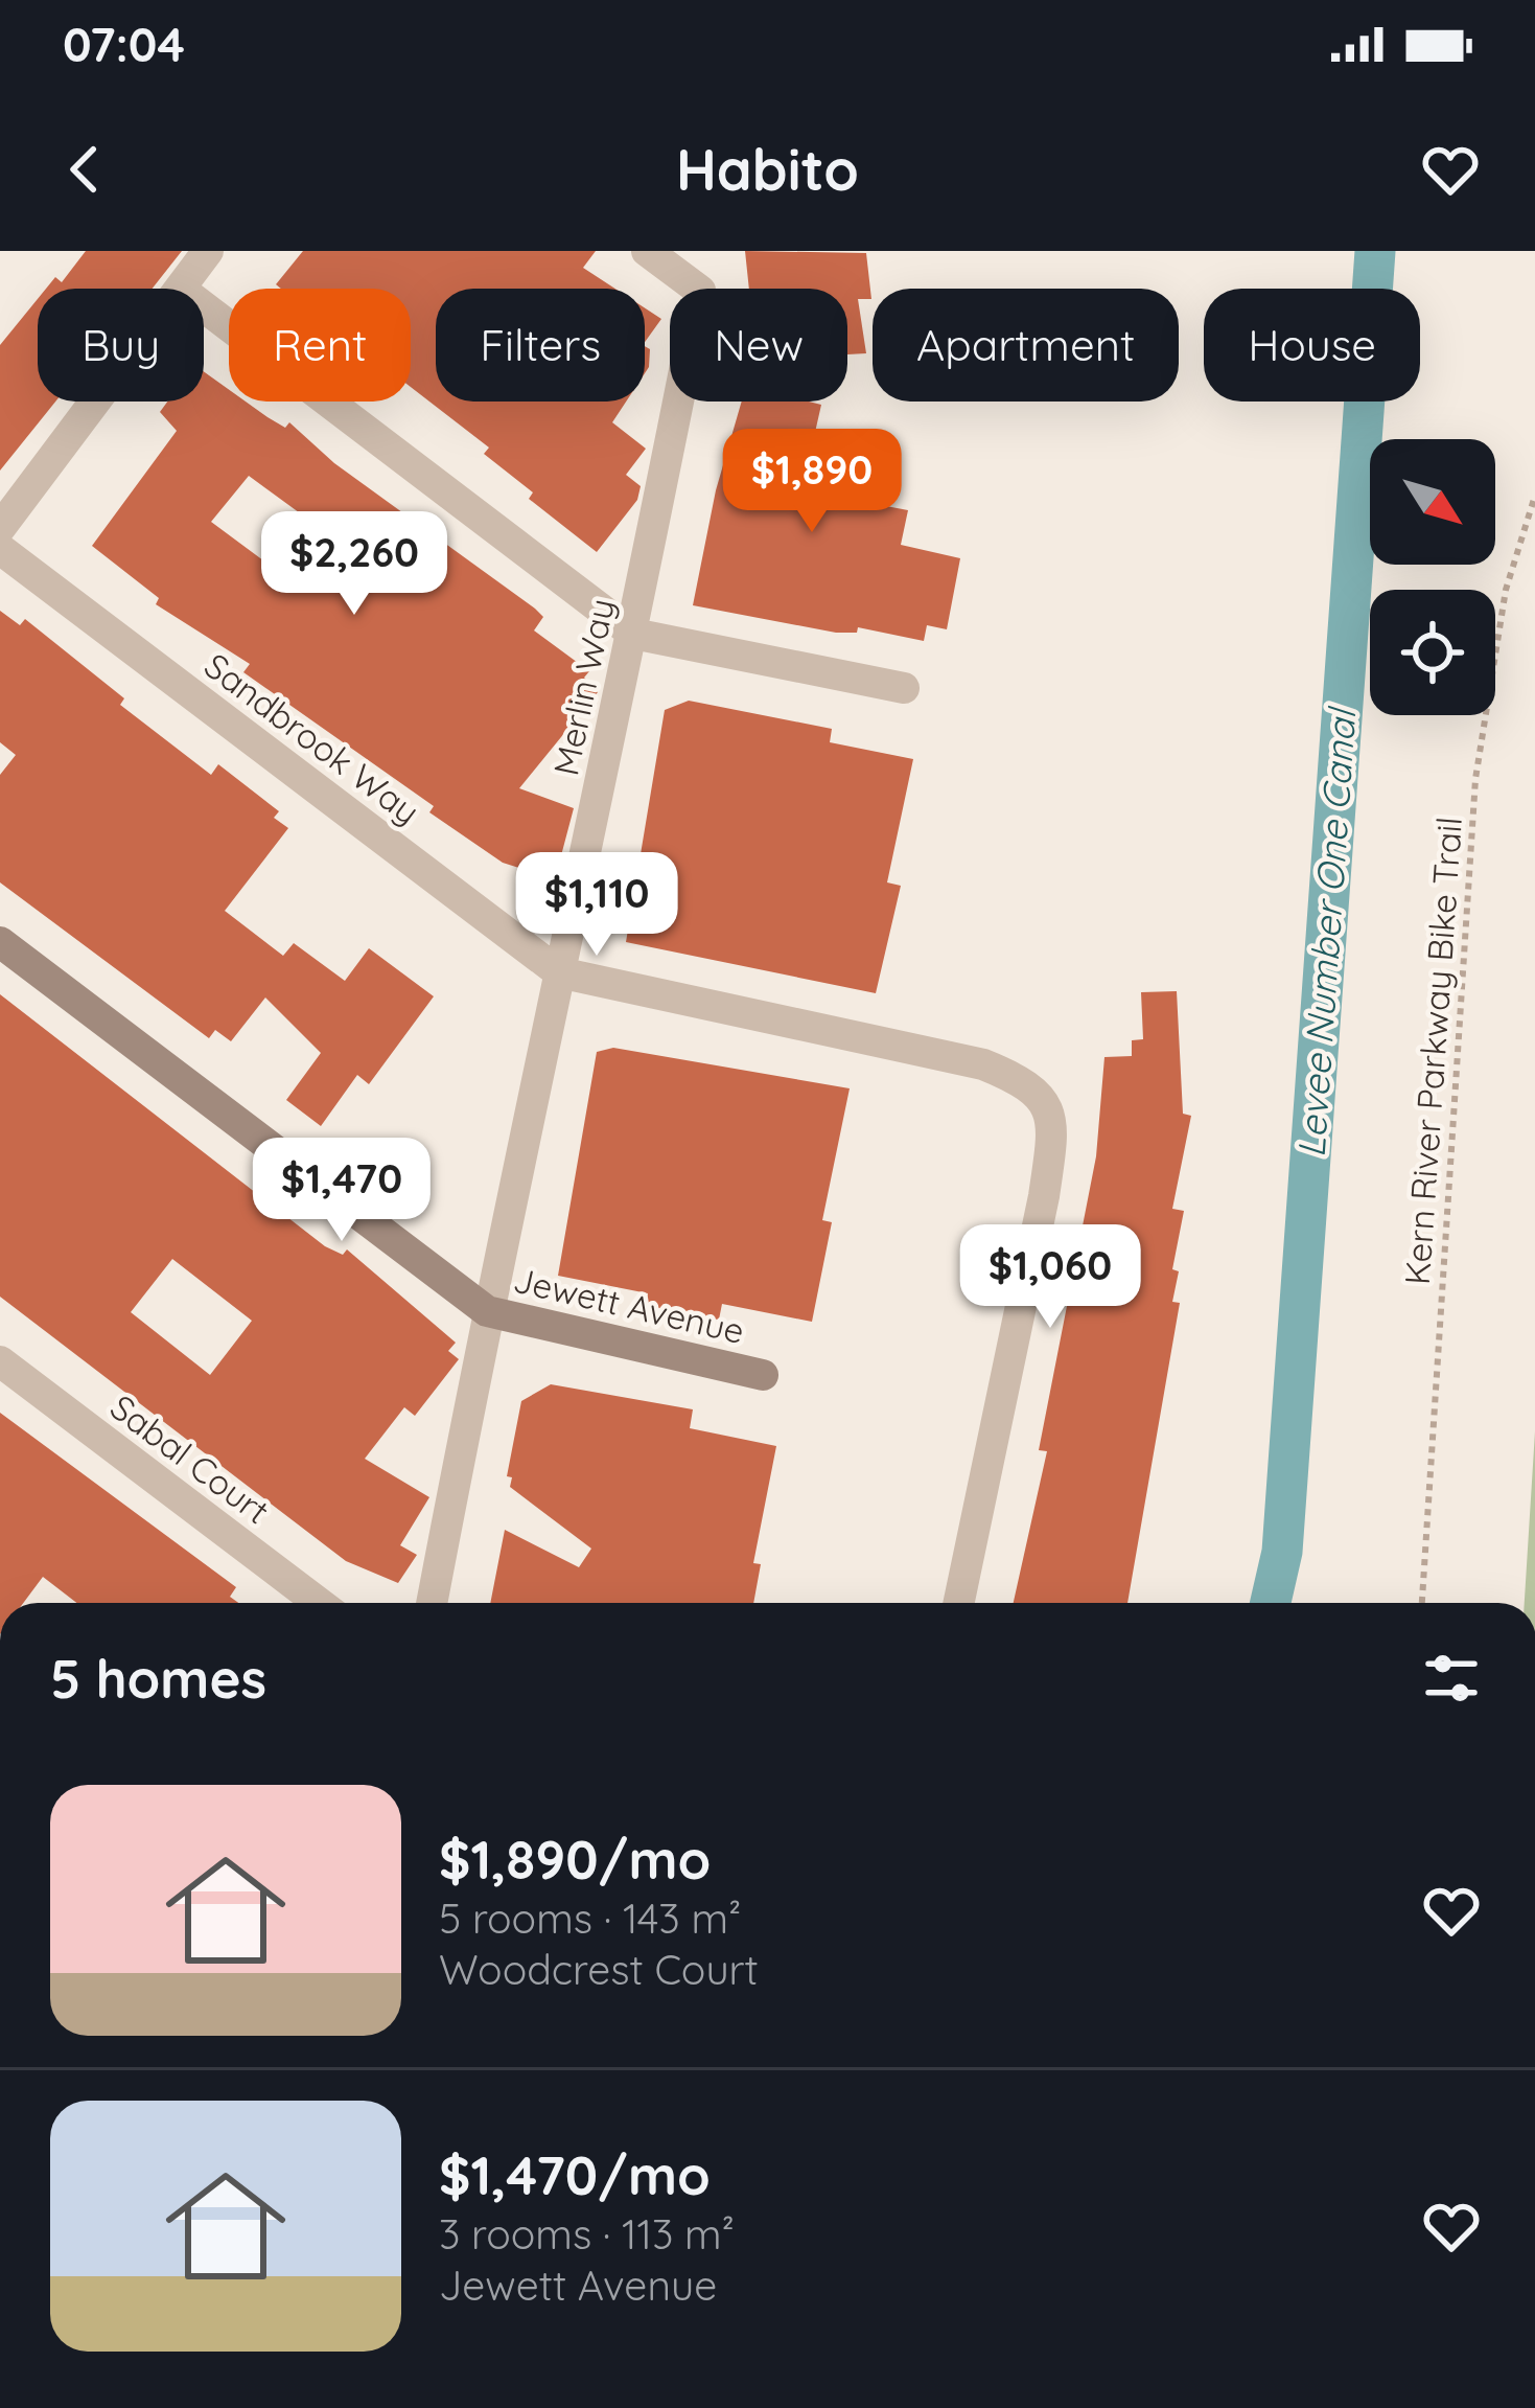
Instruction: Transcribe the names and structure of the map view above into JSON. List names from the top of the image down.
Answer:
{
  "streets": {
    "street": [
      "Merlin Way",
      "Sandbrook Way",
      "Jewett Avenue",
      "Sabal Court"
    ],
    "path": ["Kern River Parkway Bike Trail"]
  },
  "crossings": [
    ["Merlin Way", "Sandbrook Way"],
    ["Merlin Way", "Jewett Avenue"]
  ],
  "water": ["Levee Number One Canal"],
  "north": "bottom right",
  "page": {
    "status": "07:04",
    "header": "Habito",
    "chip": [
      "Buy",
      "Rent",
      "Filters",
      "New",
      "Apartment",
      "House"
    ],
    "price": [
      "$1,890",
      "$2,260",
      "$1,110",
      "$1,470",
      "$1,060"
    ],
    "heading": "5 homes",
    "list": [
      {
        "name": "$1,890/mo",
        "note": "5 rooms · 143 m² · Woodcrest Court"
      },
      {
        "name": "$1,470/mo",
        "note": "3 rooms · 113 m² · Jewett Avenue"
      }
    ]
  }
}
